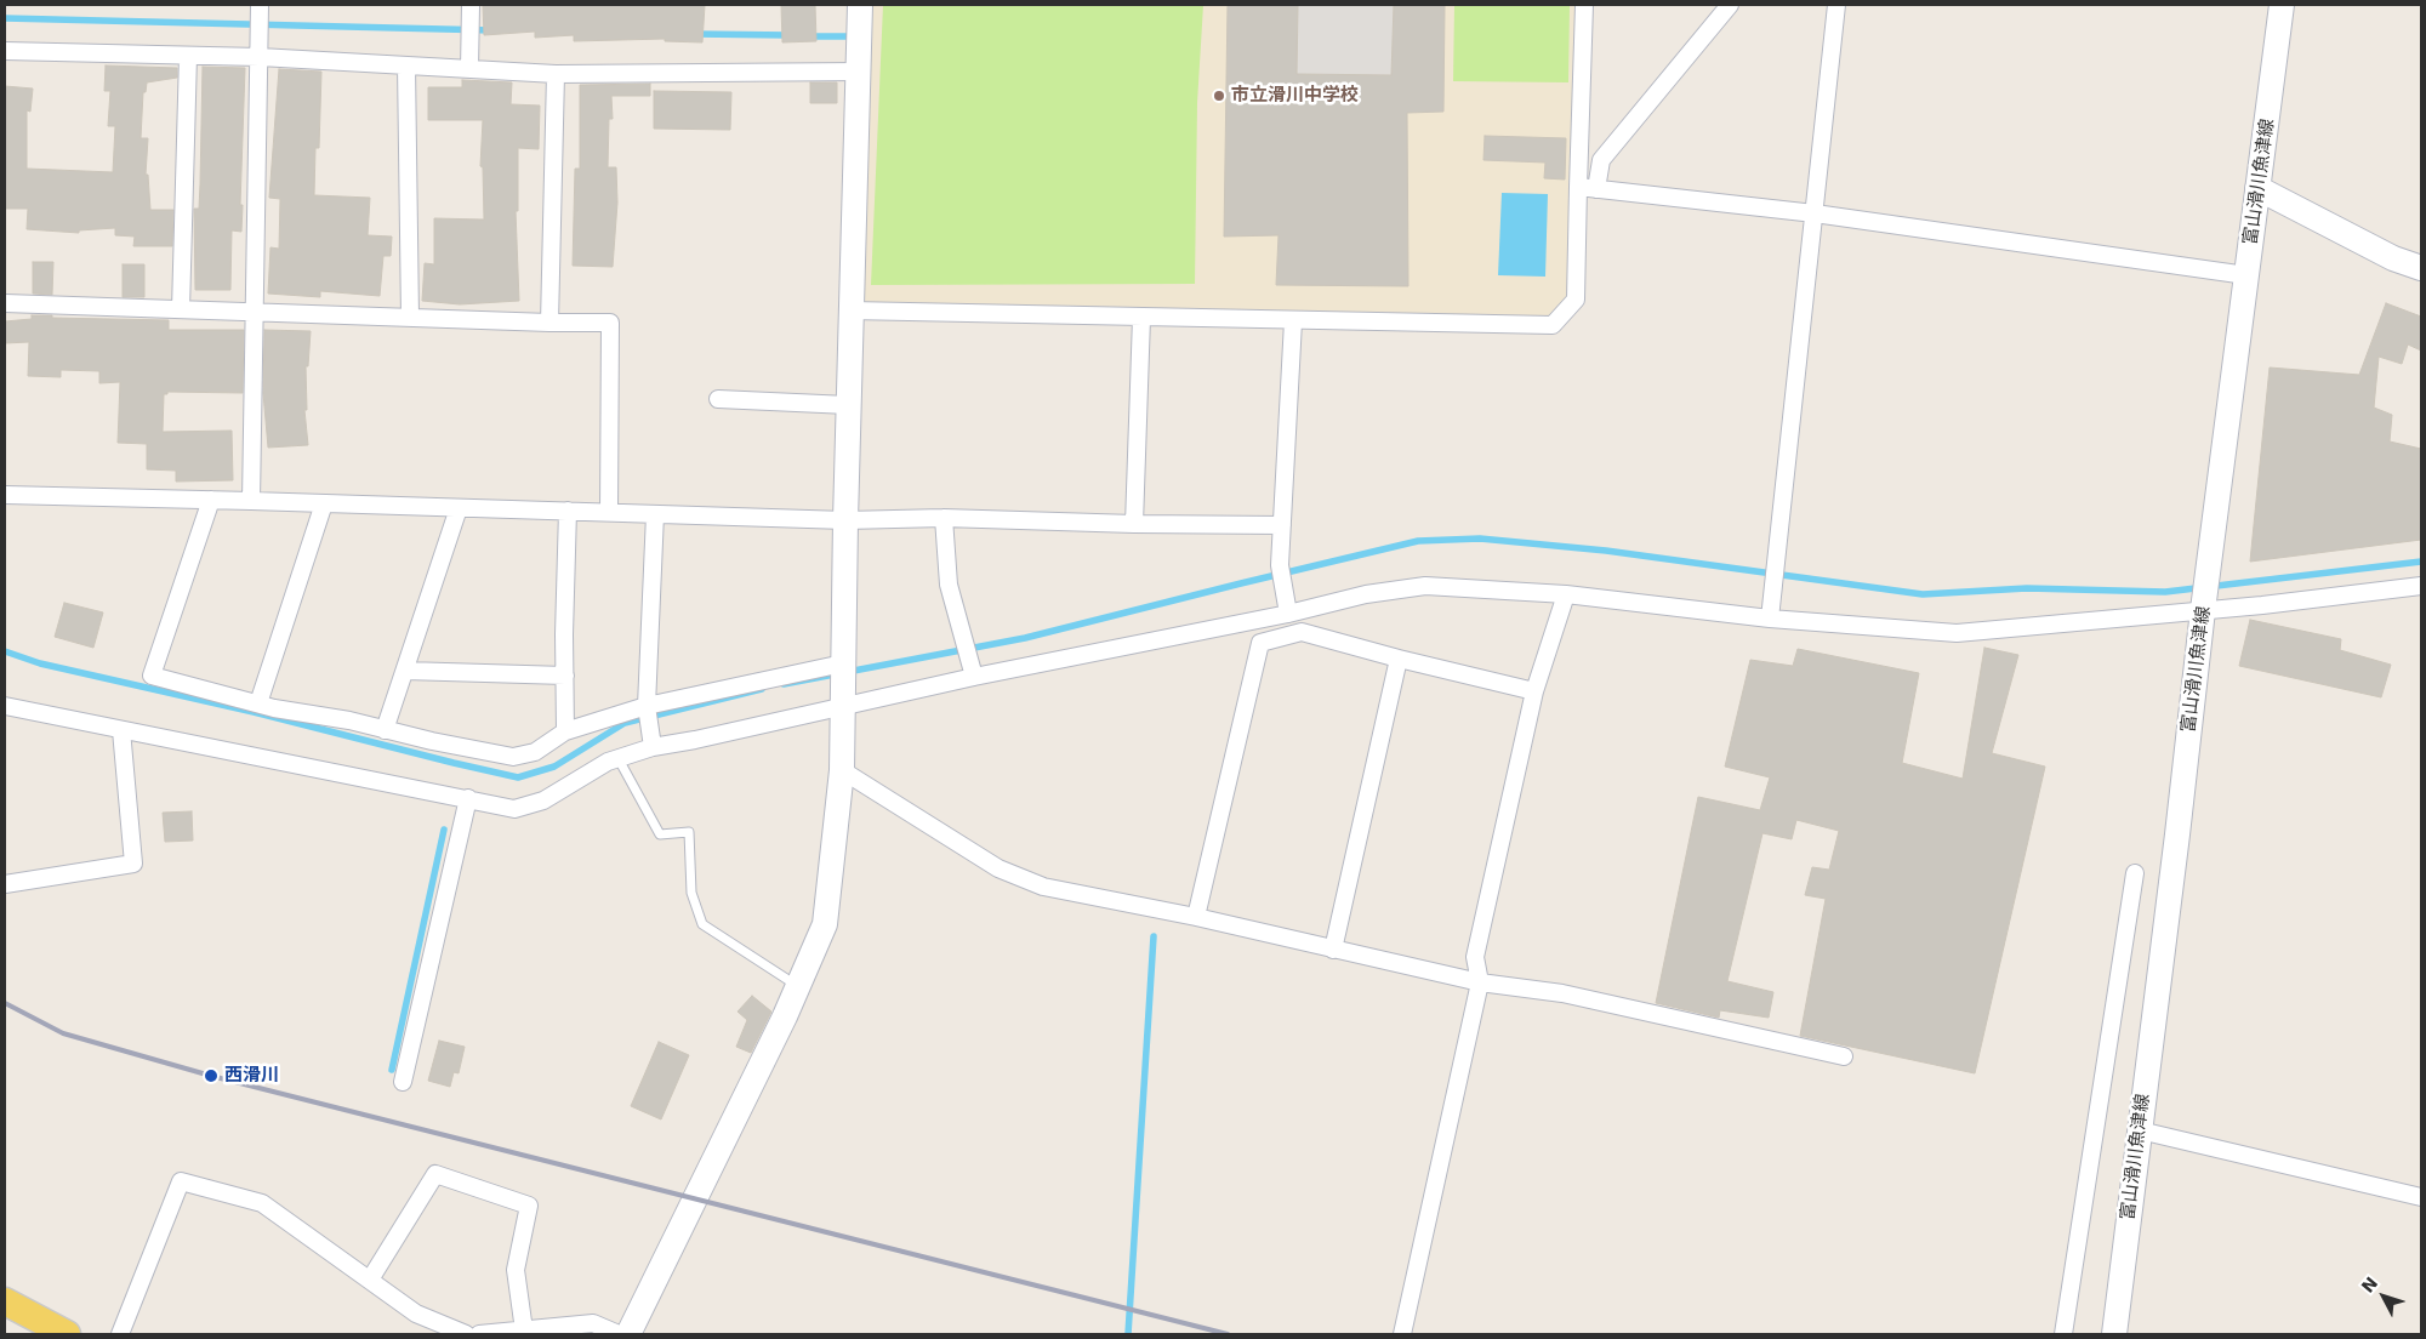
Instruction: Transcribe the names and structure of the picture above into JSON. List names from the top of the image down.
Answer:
{
  "streets": {
    "street": ["富山滑川魚津線"]
  },
  "places": ["市立滑川中学校", "西滑川"],
  "north": "top left"
}
